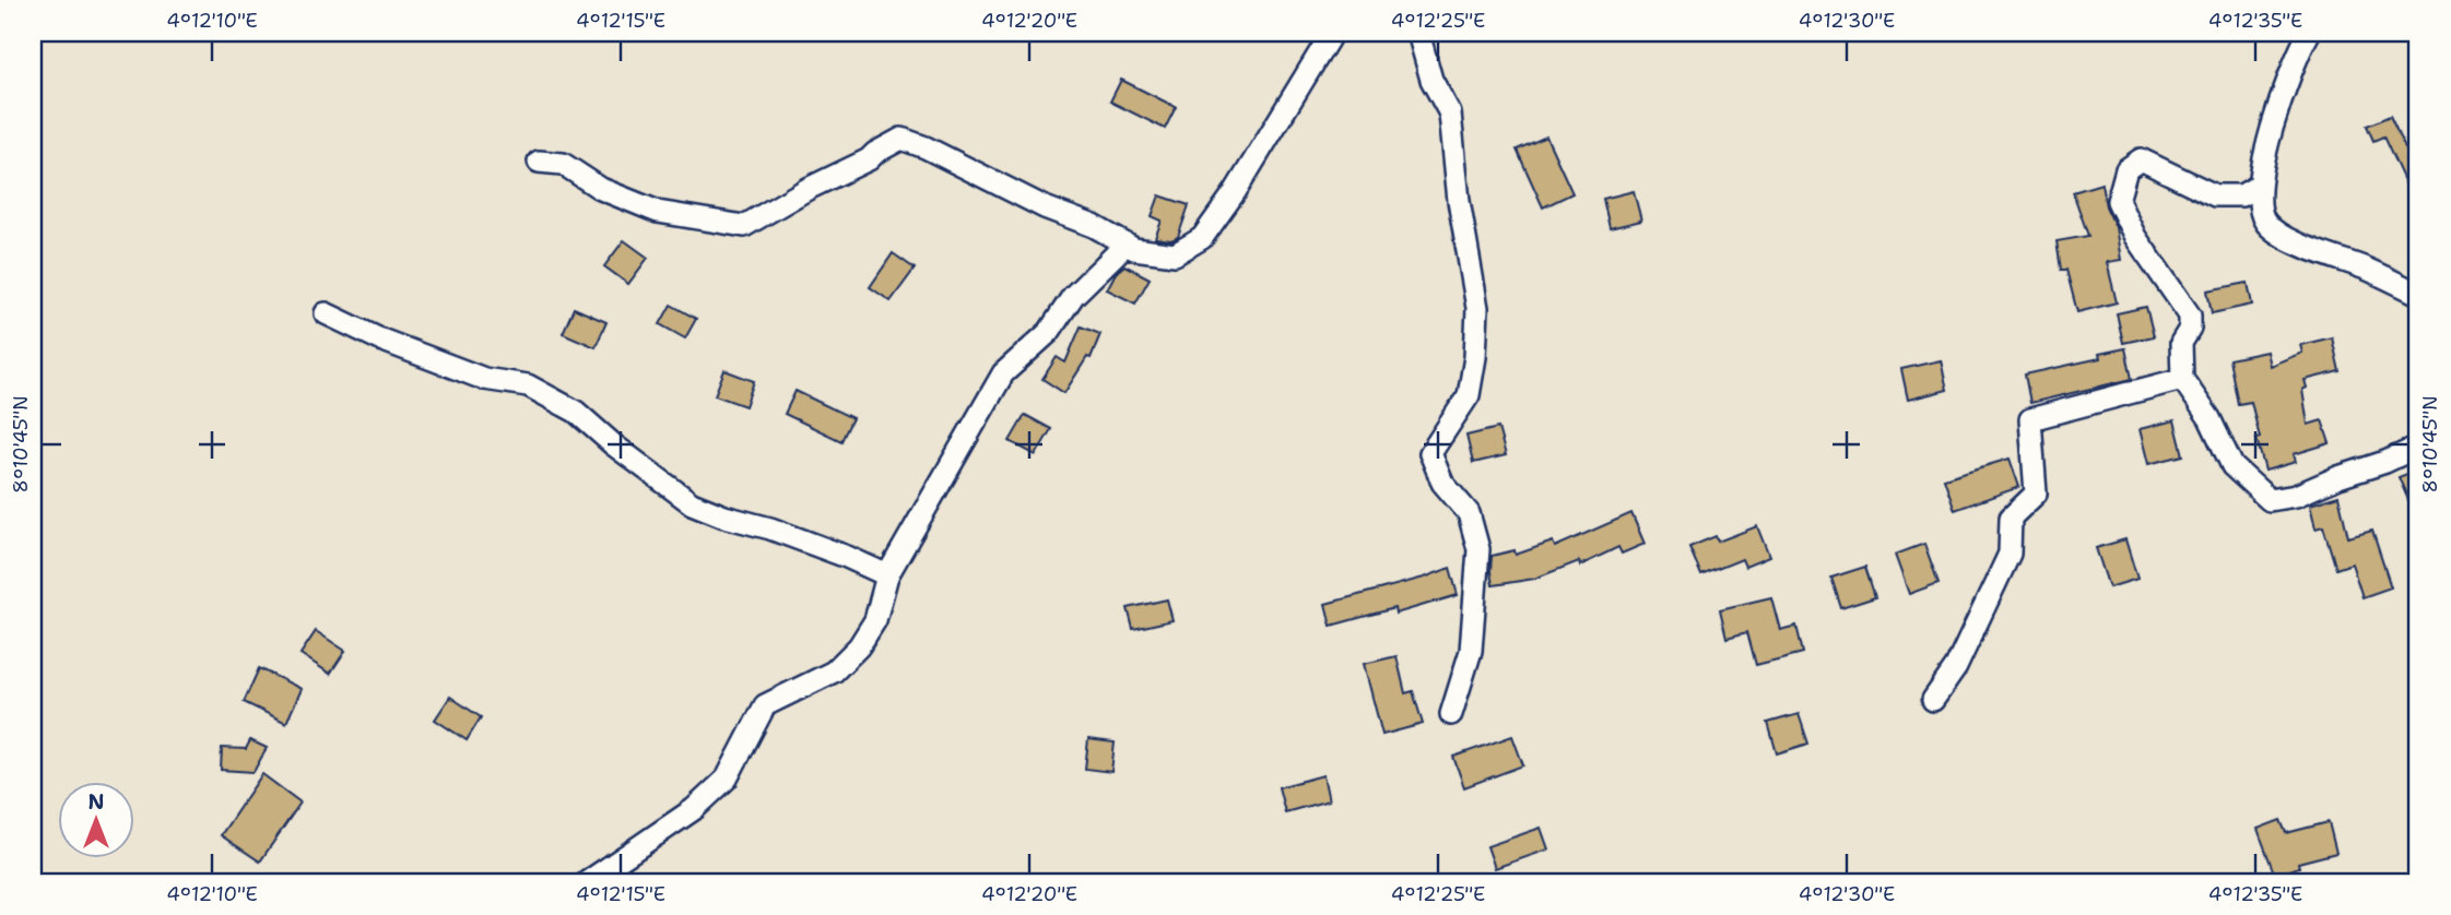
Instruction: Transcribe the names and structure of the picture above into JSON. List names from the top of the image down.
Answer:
{
  "north": "top",
  "coordinates": [
    "4°12'10\"E",
    "4°12'15\"E",
    "4°12'20\"E",
    "4°12'25\"E",
    "4°12'30\"E",
    "4°12'35\"E",
    "8°10'45\"N"
  ]
}
